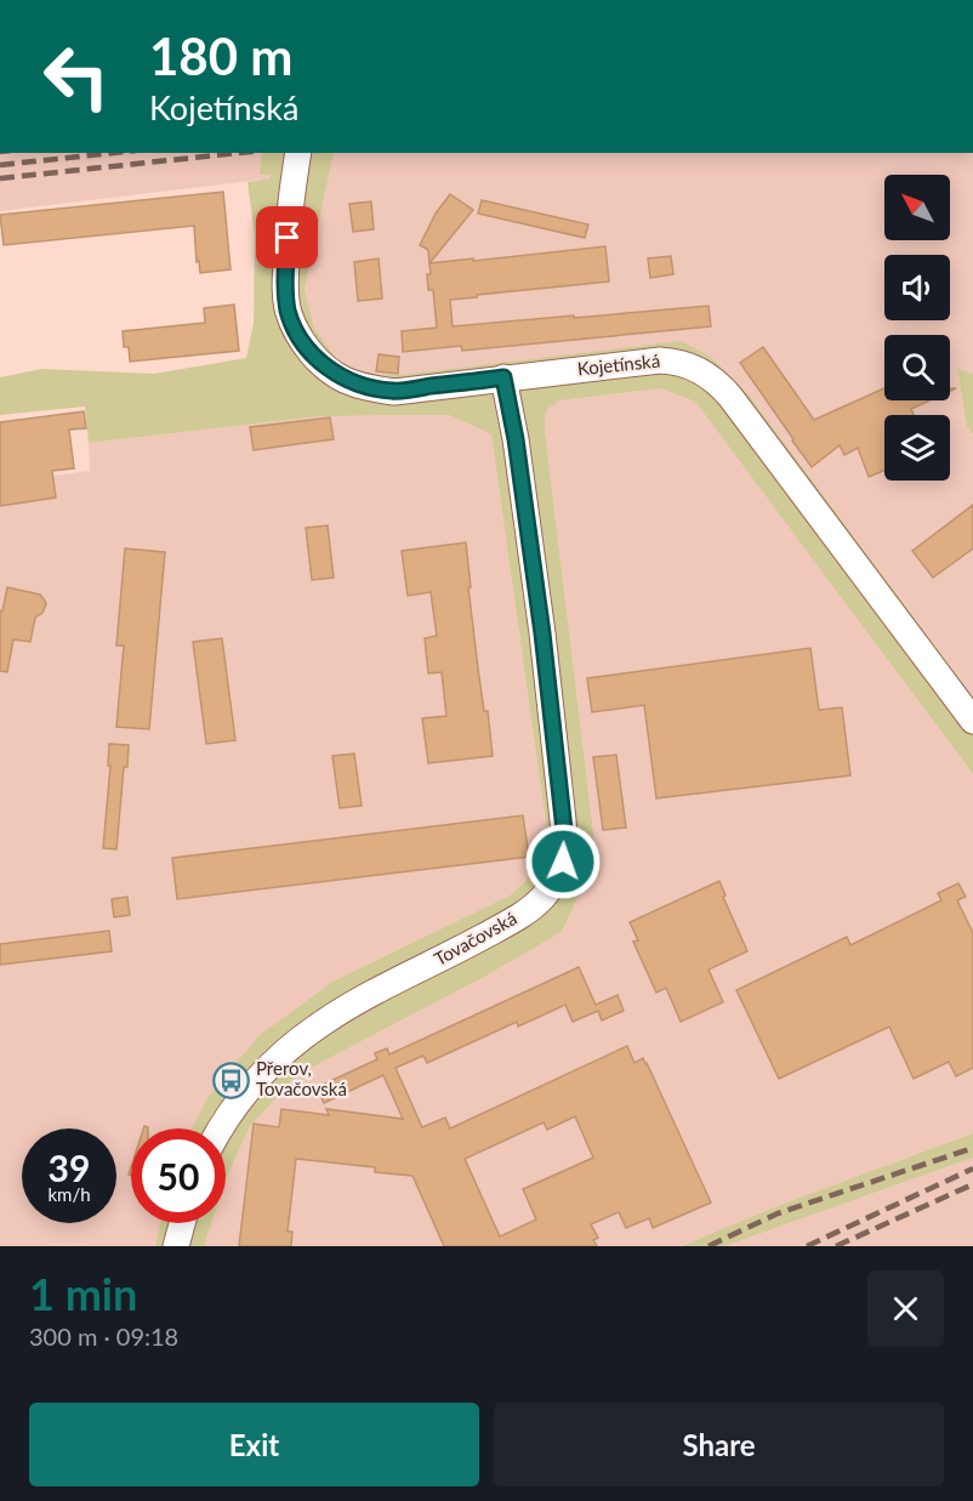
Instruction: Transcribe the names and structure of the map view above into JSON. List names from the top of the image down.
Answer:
{
  "streets": {
    "main road": ["Kojetínská", "Tovačovská"]
  },
  "crossings": [
    ["Kojetínská", "Tovačovská"]
  ],
  "places": {
    "bus stop": ["Přerov, Tovačovská"]
  },
  "north": "top left",
  "page": {
    "turn": ["180 m", "Kojetínská"],
    "speed": "39 km/h",
    "limit": "50",
    "heading": ["1 min", "300 m · 09:18"],
    "buttons": ["Exit", "Share"]
  }
}
